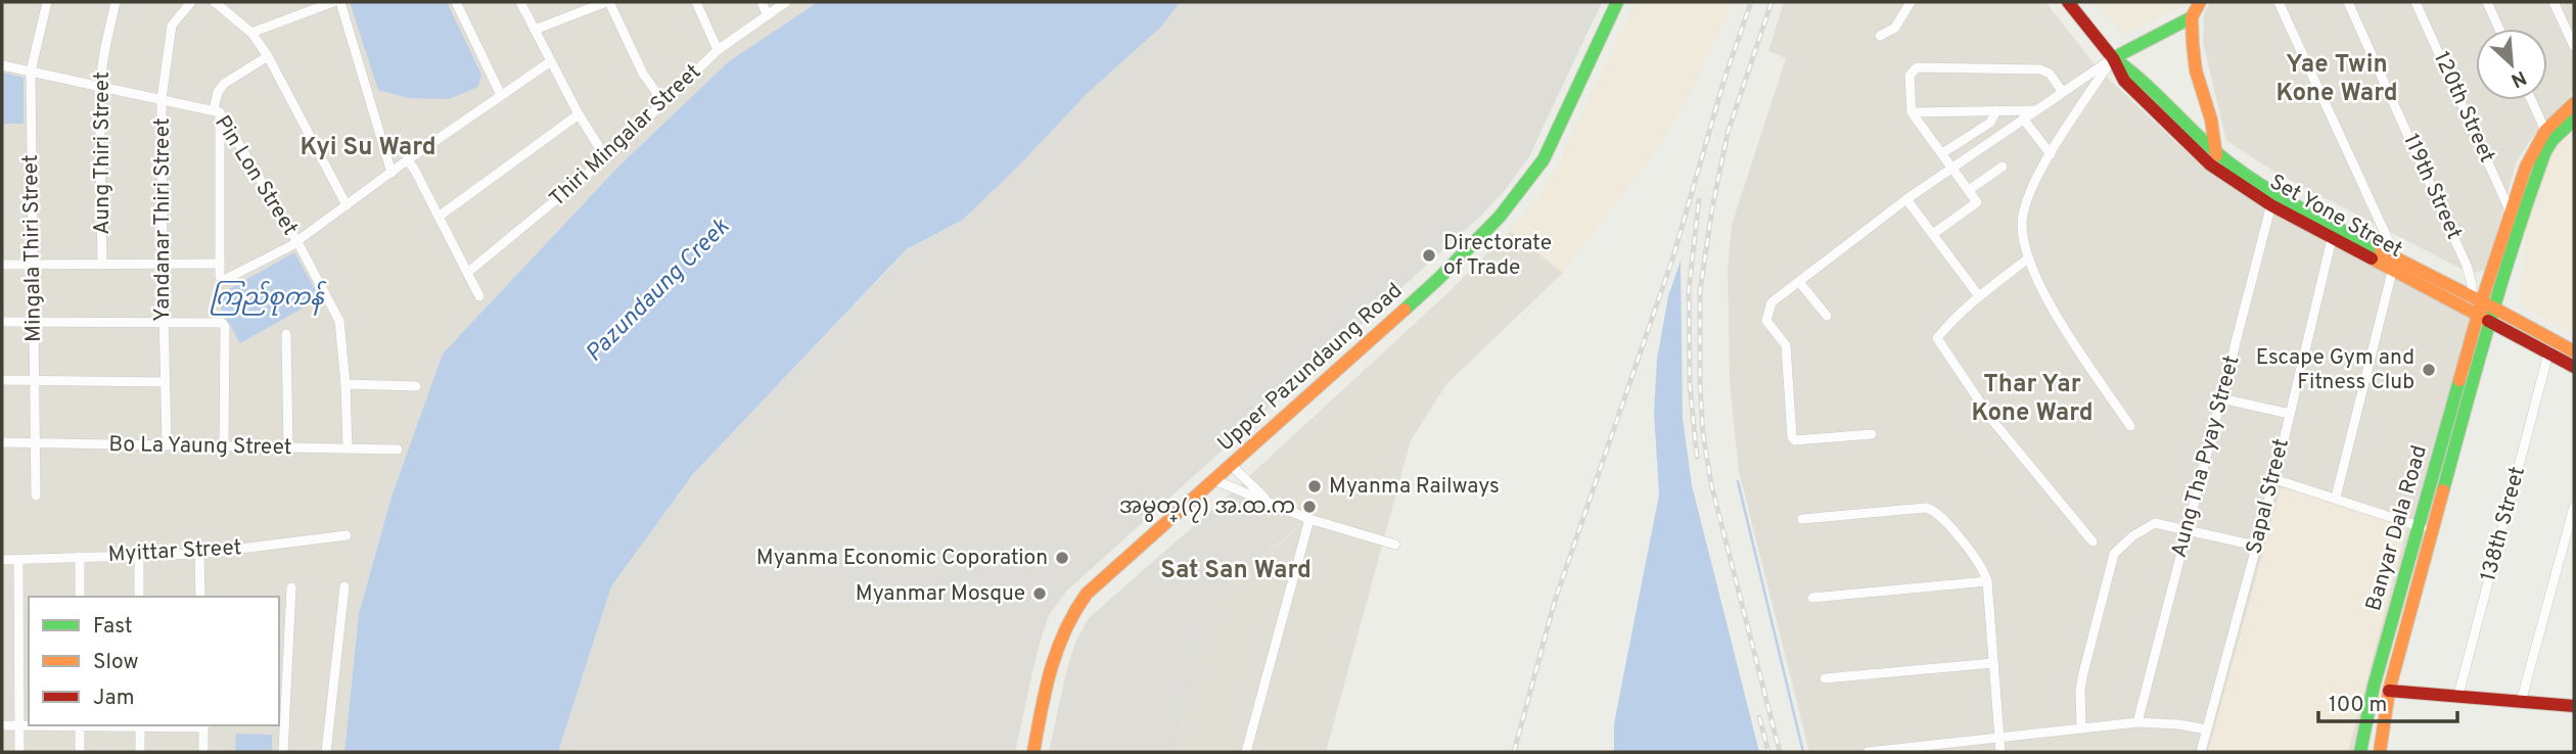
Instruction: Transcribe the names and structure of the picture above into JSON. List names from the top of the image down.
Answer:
{
  "streets": {
    "main road": ["Set Yone Street", "Upper Pazundaung Road", "Banyar Dala Road"],
    "street": [
      "120th Street",
      "Thiri Mingalar Street",
      "Aung Thiri Street",
      "Pin Lon Street",
      "119th Street",
      "Yandanar Thiri Street",
      "Mingala Thiri Street",
      "Bo La Yaung Street",
      "Aung Tha Pyay Street",
      "Sapal Street",
      "138th Street",
      "Myittar Street"
    ]
  },
  "crossings": [
    ["Aung Thiri Street", "Pin Lon Street"],
    ["Pin Lon Street", "Yandanar Thiri Street"],
    ["Pin Lon Street", "Mingala Thiri Street"],
    ["Pin Lon Street", "Bo La Yaung Street"],
    ["119th Street", "Set Yone Street"],
    ["Set Yone Street", "Aung Tha Pyay Street"],
    ["Set Yone Street", "Sapal Street"],
    ["Set Yone Street", "138th Street"],
    ["Set Yone Street", "Banyar Dala Road"],
    ["Yandanar Thiri Street", "Bo La Yaung Street"],
    ["Mingala Thiri Street", "Bo La Yaung Street"]
  ],
  "districts": [
    "Yae Twin Kone Ward",
    "Kyi Su Ward",
    "Thar Yar Kone Ward",
    "Sat San Ward"
  ],
  "water": ["Pazundaung Creek", "ကြည်စုကန်"],
  "places": [
    "Directorate of Trade",
    "Escape Gym and Fitness Club",
    "Myanma Railways",
    "အမွတ္(၇) အ.ထ.က",
    "Myanma Economic Coporation",
    "Myanmar Mosque"
  ],
  "legend": ["Fast", "Slow", "Jam"],
  "scale_bar": "100 m",
  "north": "bottom right"
}
